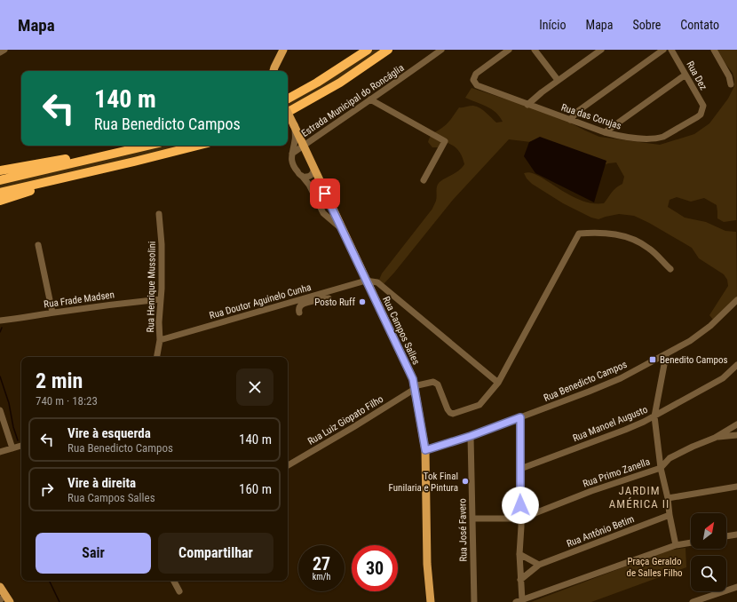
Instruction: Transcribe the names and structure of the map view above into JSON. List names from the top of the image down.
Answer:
{
  "streets": {
    "main road": ["Rua Campos Salles"],
    "street": [
      "Rua Dez",
      "Estrada Municipal do Roncáglia",
      "Rua das Corujas",
      "Rua Henrique Mussolini",
      "Rua Frade Madsen",
      "Rua Doutor Aguinelo Cunha",
      "Rua Benedicto Campos",
      "Rua Luiz Giopato Filho",
      "Rua Manoel Augusto",
      "Rua Primo Zanella",
      "Rua José Favero",
      "Rua Antônio Betim"
    ]
  },
  "crossings": [
    ["Rua Dez", "Rua das Corujas"],
    ["Estrada Municipal do Roncáglia", "Rua Campos Salles"],
    ["Rua Henrique Mussolini", "Rua Frade Madsen"],
    ["Rua Henrique Mussolini", "Rua Doutor Aguinelo Cunha"],
    ["Rua Doutor Aguinelo Cunha", "Rua Campos Salles"],
    ["Rua Campos Salles", "Rua Benedicto Campos"],
    ["Rua Campos Salles", "Rua Luiz Giopato Filho"],
    ["Rua Benedicto Campos", "Rua José Favero"],
    ["Rua Primo Zanella", "Rua José Favero"]
  ],
  "districts": ["JARDIM AMÉRICA II"],
  "parks": ["Praça Geraldo de Salles Filho"],
  "places": {
    "other": ["Posto Ruff", "Tok Final Funilaria e Pintura"],
    "transit": ["Benedito Campos"]
  },
  "north": "top right",
  "page": {
    "header": "Mapa",
    "nav": [
      "Início",
      "Mapa",
      "Sobre",
      "Contato"
    ],
    "turn": ["140 m", "Rua Benedicto Campos"],
    "heading": ["2 min", "740 m · 18:23"],
    "list": [
      {
        "name": "Vire à esquerda",
        "note": "Rua Benedicto Campos",
        "value": "140 m"
      },
      {
        "name": "Vire à direita",
        "note": "Rua Campos Salles",
        "value": "160 m"
      }
    ],
    "buttons": ["Sair", "Compartilhar"],
    "speed": "27 km/h",
    "limit": "30"
  }
}
